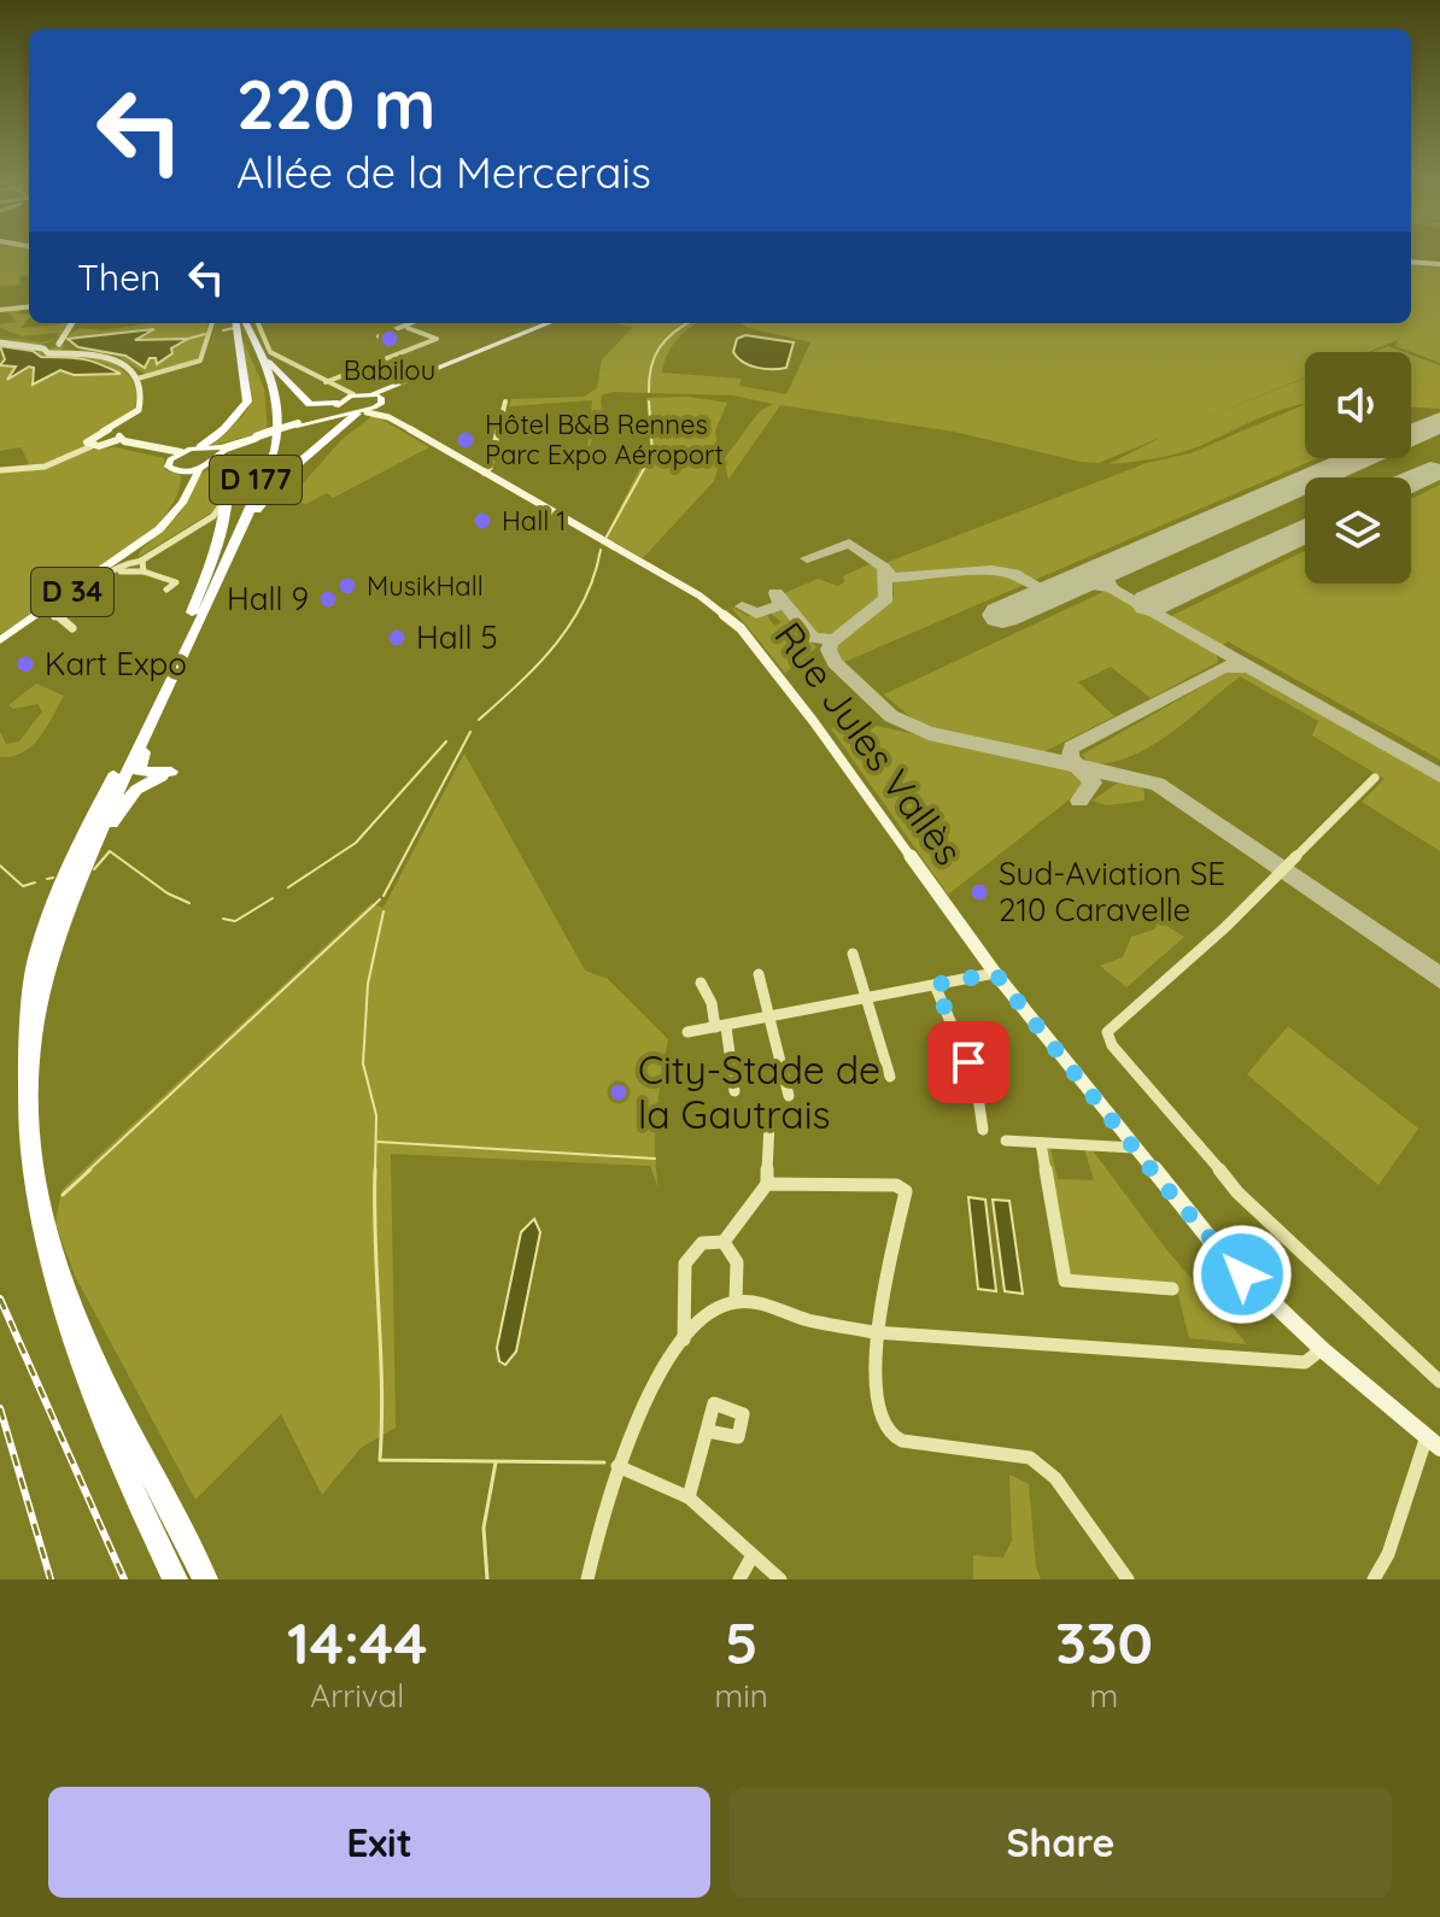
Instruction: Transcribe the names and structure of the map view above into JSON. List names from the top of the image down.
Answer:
{
  "streets": {
    "highway": ["D 177"],
    "main road": ["D 34"],
    "street": ["Rue Jules Vallès"]
  },
  "places": [
    "Babilou",
    "Hôtel B&B Rennes Parc Expo Aéroport",
    "Hall 1",
    "MusikHall",
    "Hall 9",
    "Hall 5",
    "Kart Expo",
    "Sud-Aviation SE 210 Caravelle",
    "City-Stade de la Gautrais"
  ],
  "page": {
    "turn": ["220 m", "Allée de la Mercerais"],
    "then": "Then",
    "eta": [
      "14:44",
      "Arrival",
      "5",
      "min",
      "330",
      "m"
    ],
    "buttons": ["Exit", "Share"]
  }
}
